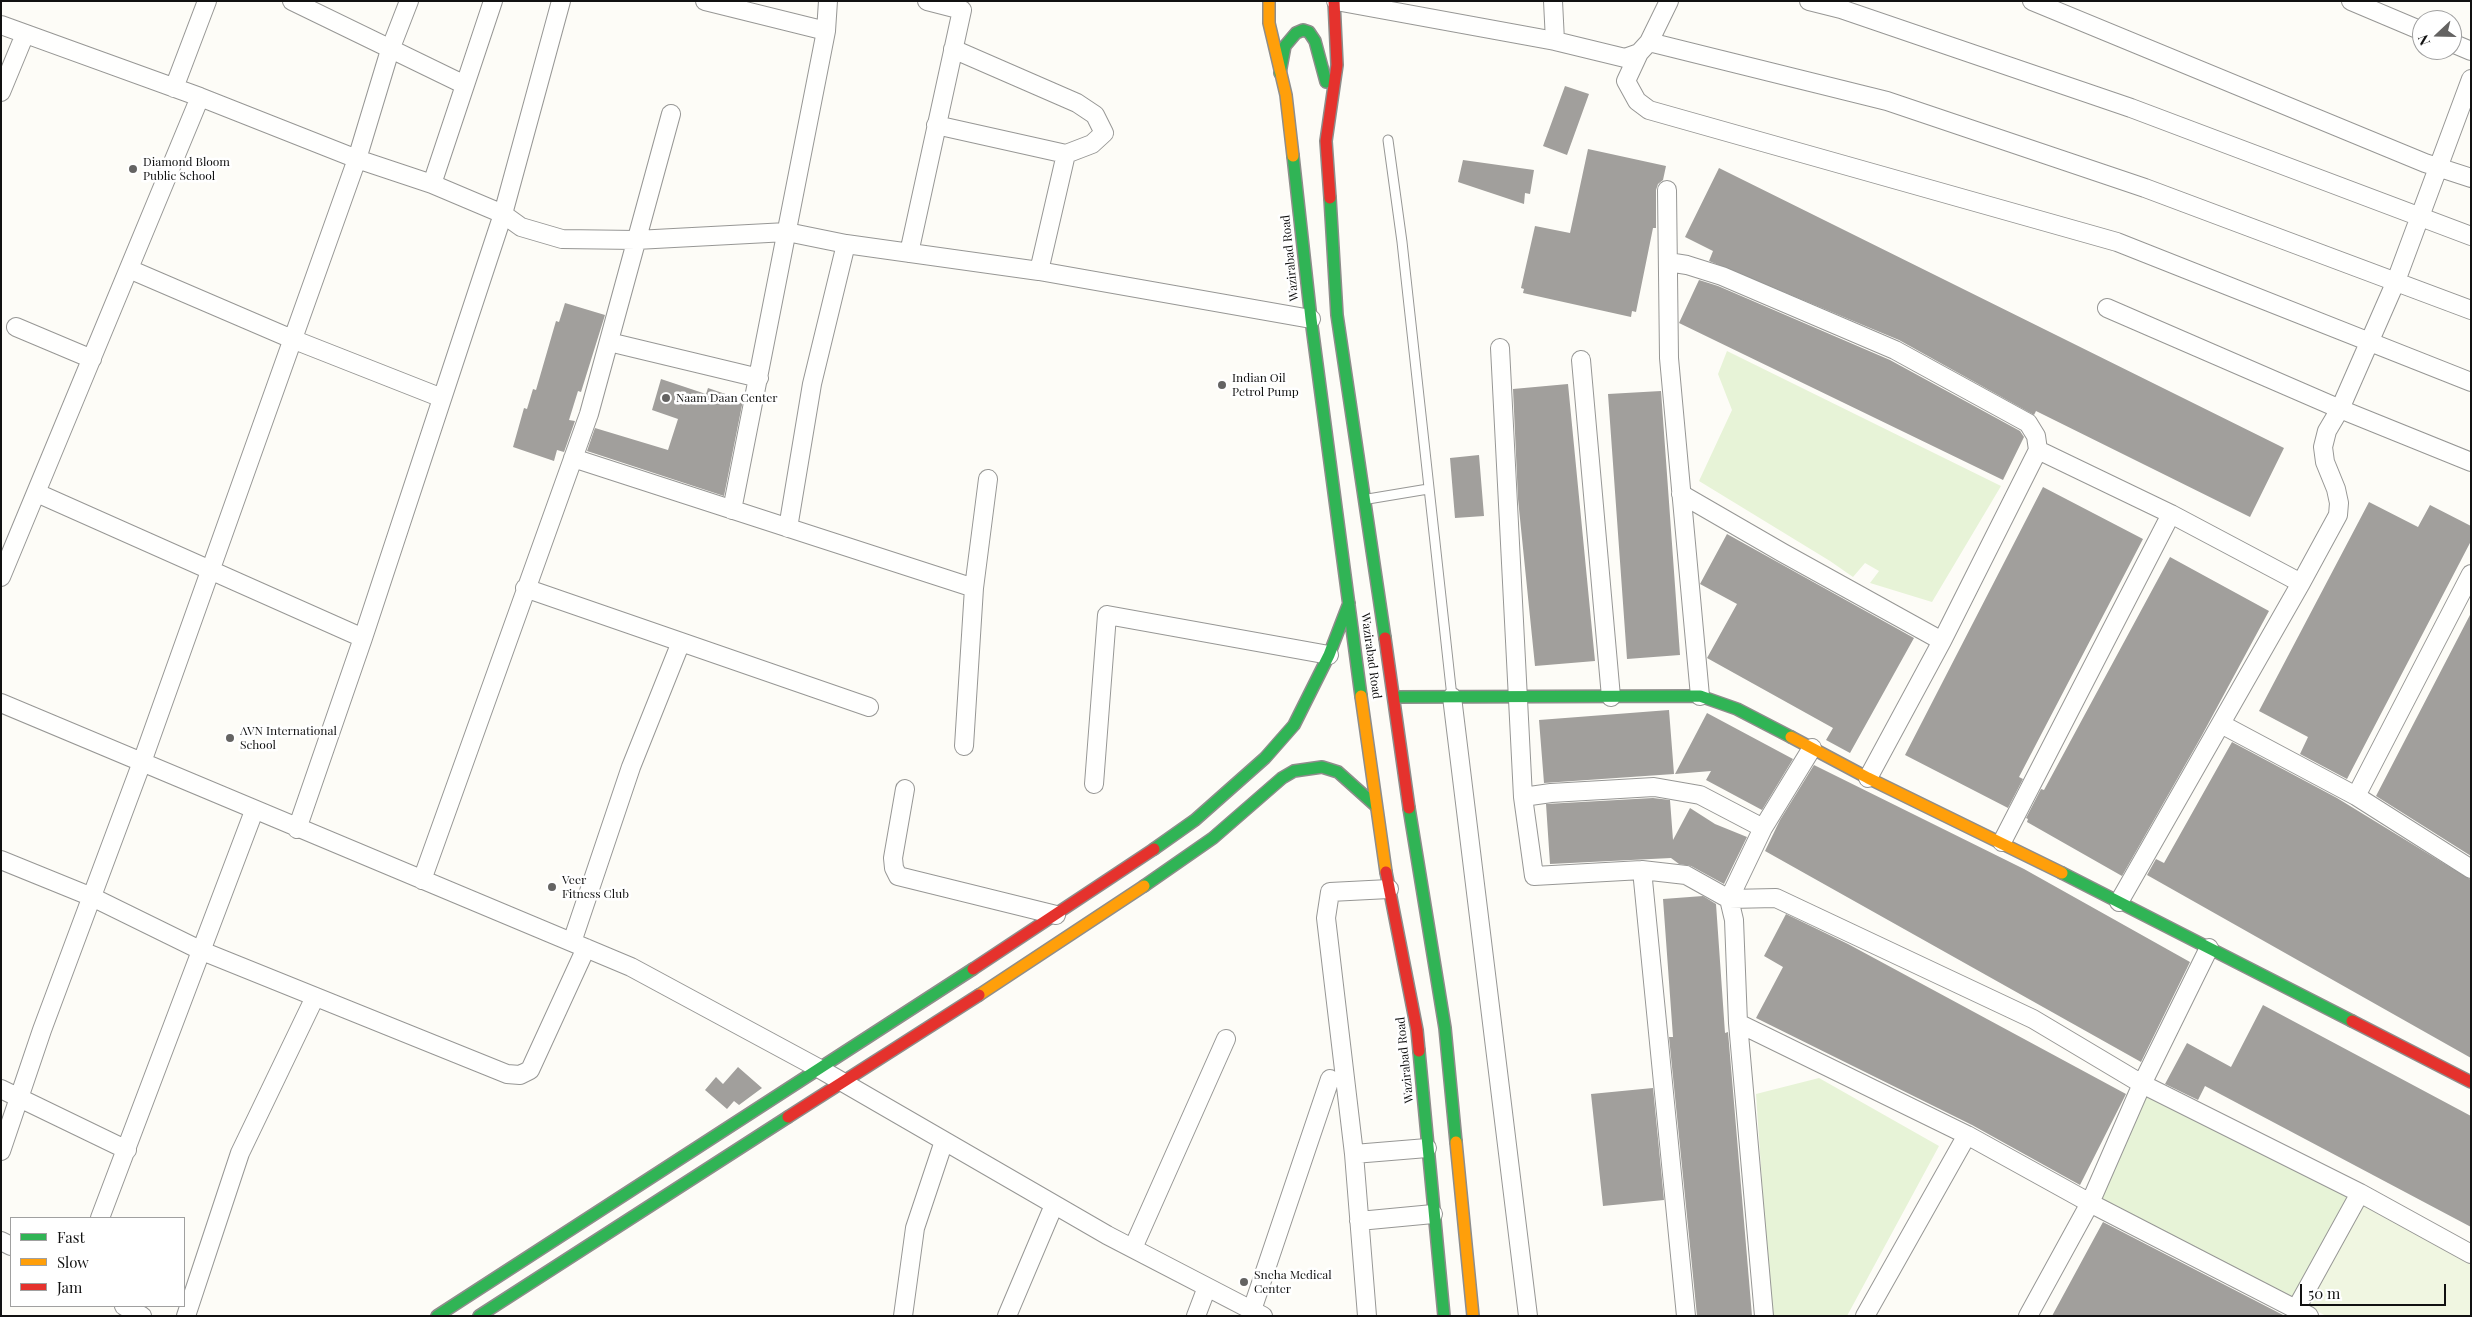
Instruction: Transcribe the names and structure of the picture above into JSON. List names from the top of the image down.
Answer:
{
  "streets": {
    "main road": ["Wazirabad Road"]
  },
  "places": [
    "Diamond Bloom Public School",
    "Indian Oil Petrol Pump",
    "Naam Daan Center",
    "AVN International School",
    "Veer Fitness Club",
    "Sneha Medical Center"
  ],
  "legend": ["Fast", "Slow", "Jam"],
  "scale_bar": "50 m",
  "north": "left"
}
